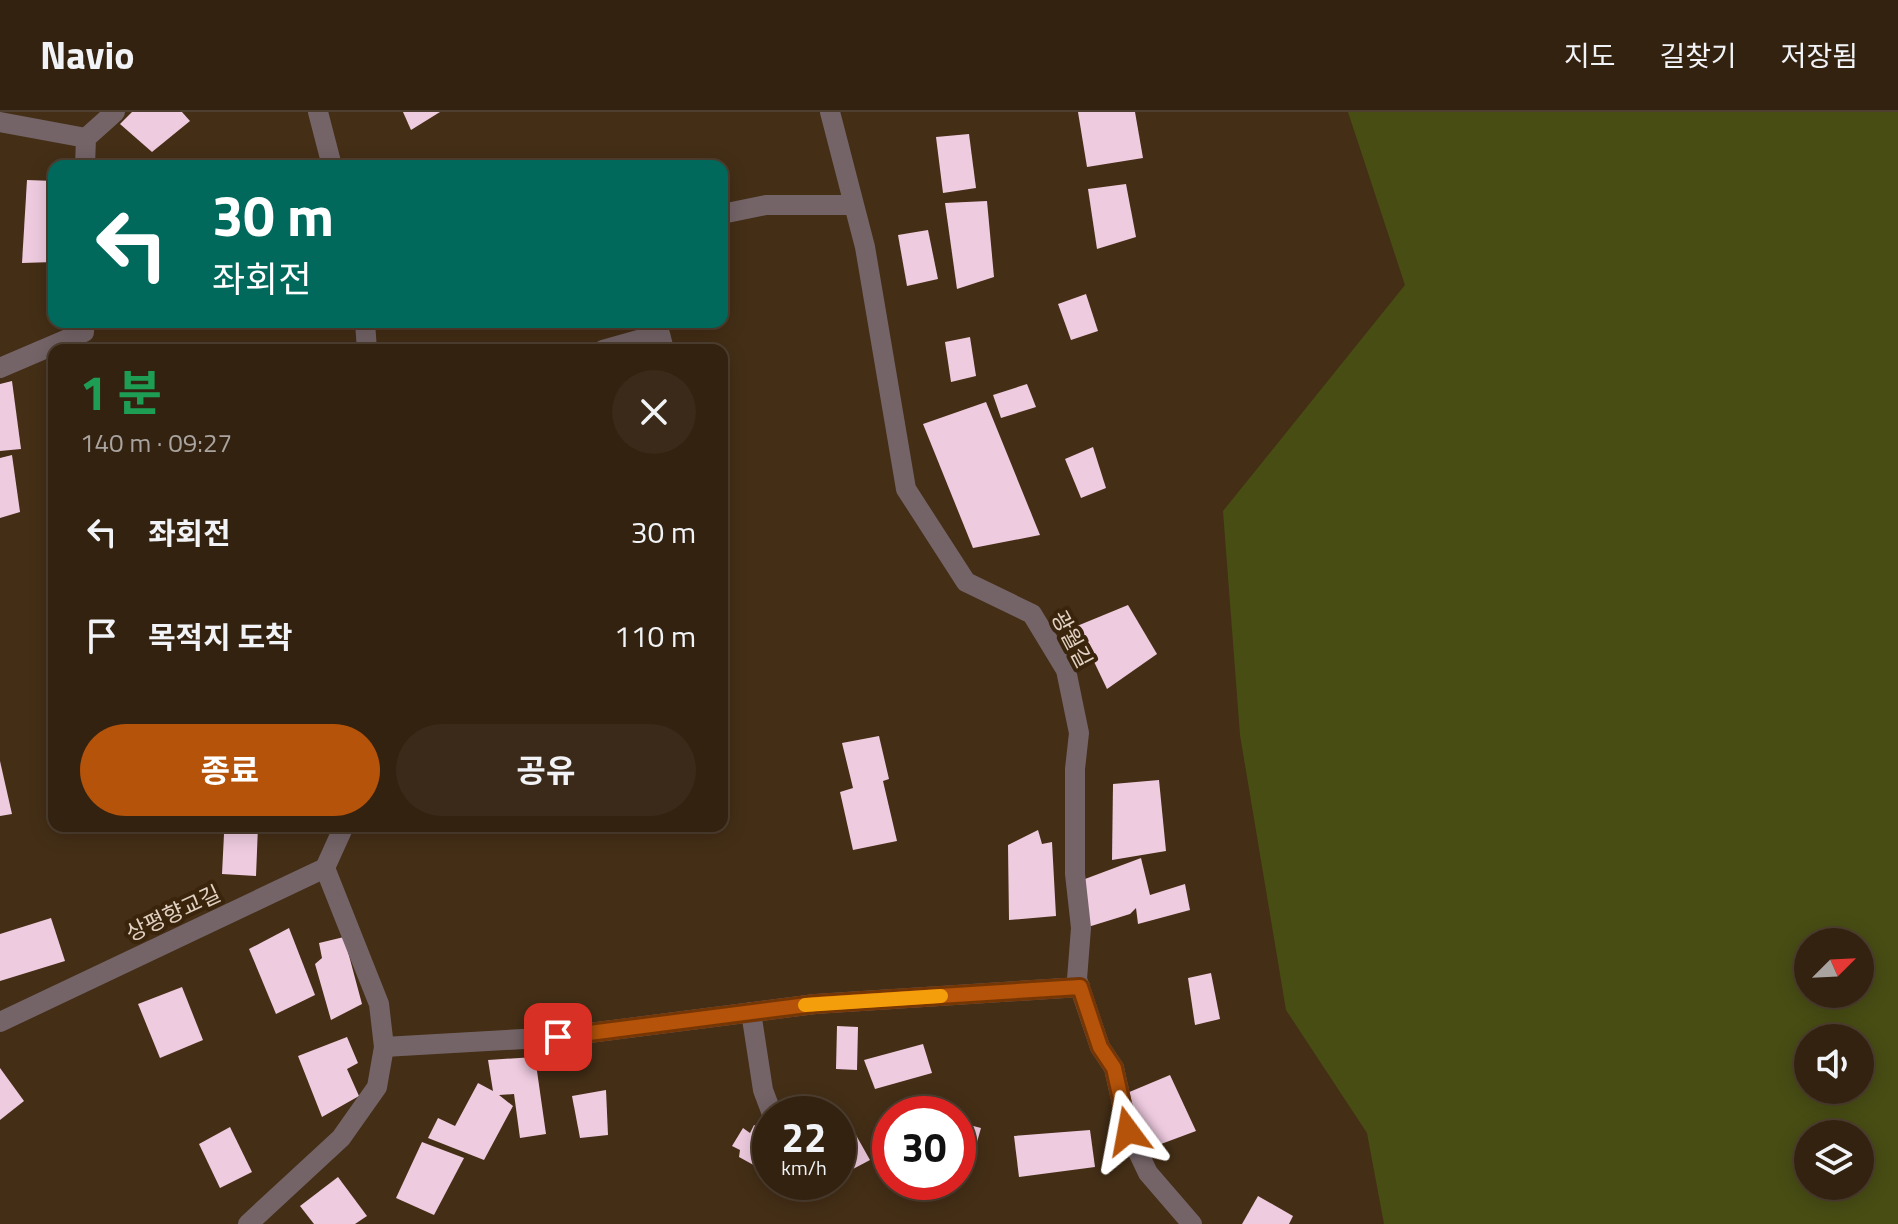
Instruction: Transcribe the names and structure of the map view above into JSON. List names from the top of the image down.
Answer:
{
  "streets": {
    "street": ["광월길", "상평향교길"]
  },
  "north": "top right",
  "page": {
    "header": "Navio",
    "nav": ["지도", "길찾기", "저장됨"],
    "turn": ["30 m", "좌회전"],
    "heading": ["1 분", "140 m · 09:27"],
    "list": [
      {
        "name": "좌회전",
        "value": "30 m"
      },
      {
        "name": "목적지 도착",
        "value": "110 m"
      }
    ],
    "buttons": ["종료", "공유"],
    "speed": "22 km/h",
    "limit": "30"
  }
}
